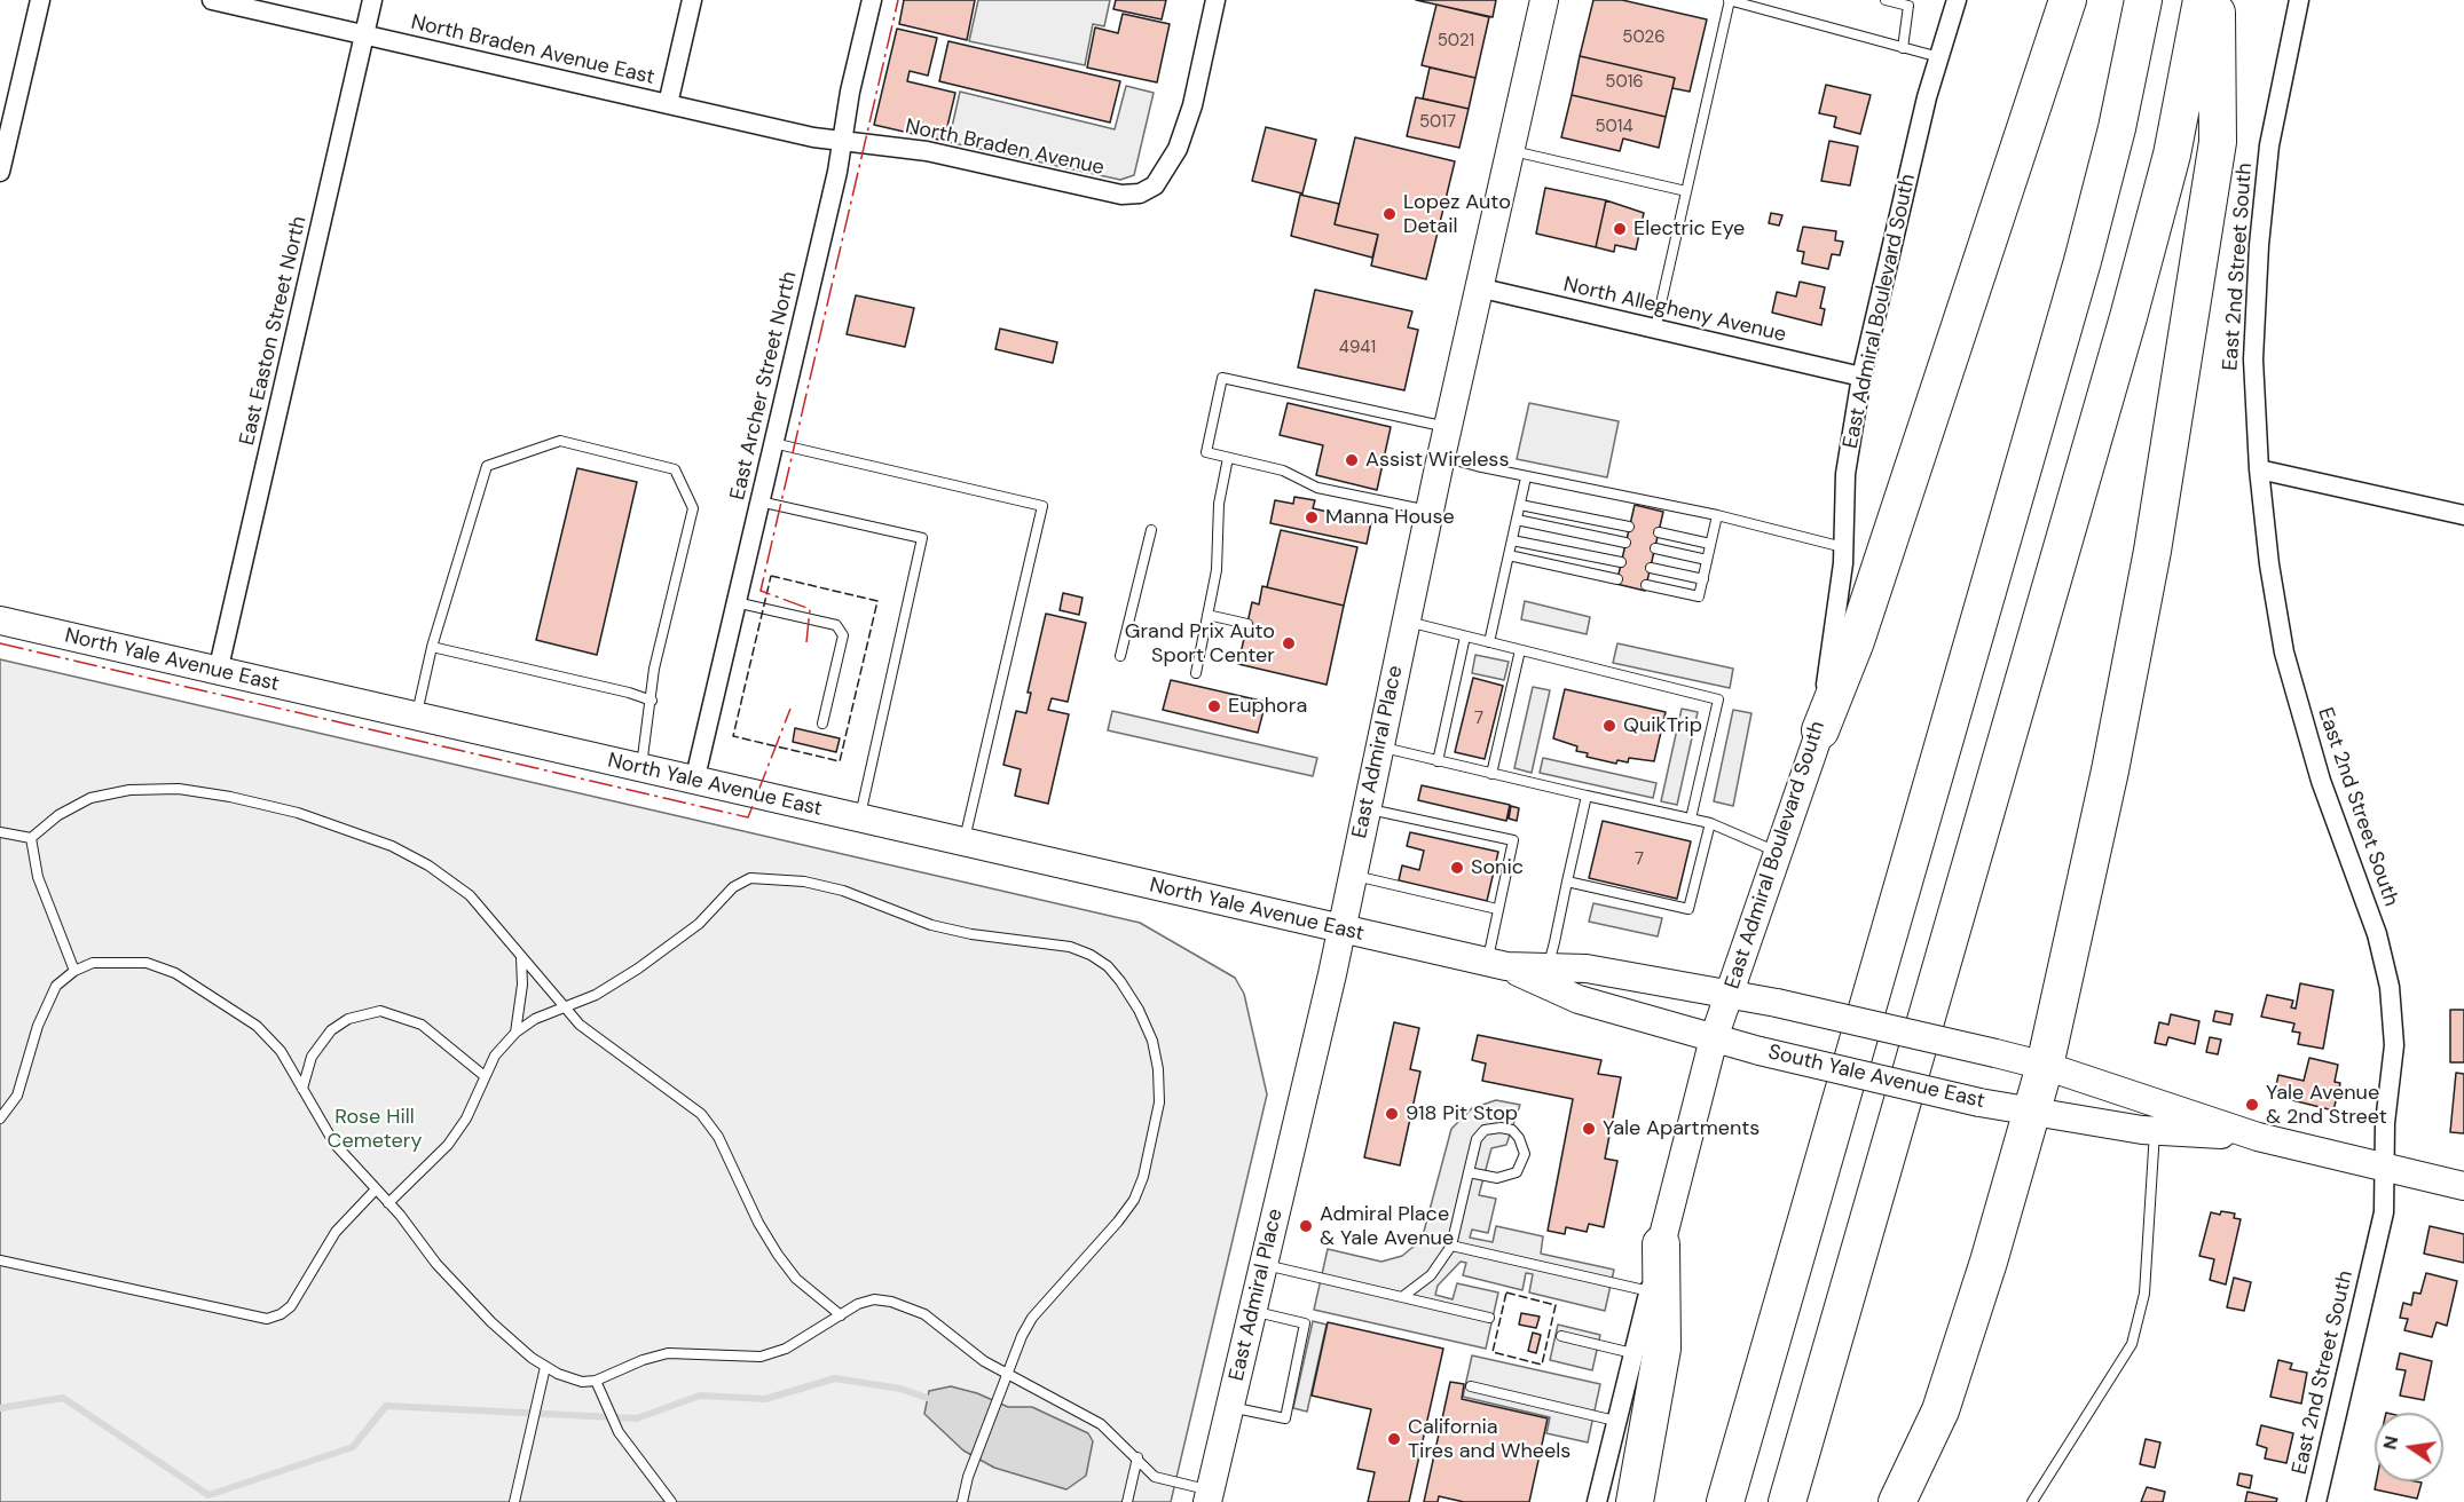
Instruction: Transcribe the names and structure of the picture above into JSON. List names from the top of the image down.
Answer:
{
  "streets": {
    "main road": [
      "East Admiral Boulevard South",
      "North Yale Avenue East",
      "East Admiral Place",
      "South Yale Avenue East"
    ],
    "street": [
      "North Braden Avenue East",
      "North Braden Avenue",
      "East 2nd Street South",
      "North Allegheny Avenue",
      "East Easton Street North",
      "East Archer Street North"
    ]
  },
  "crossings": [
    ["North Braden Avenue East", "North Braden Avenue"],
    ["North Braden Avenue East", "East Easton Street North"],
    ["North Braden Avenue East", "East Archer Street North"],
    ["North Braden Avenue", "East Archer Street North"],
    ["East 2nd Street South", "South Yale Avenue East"],
    ["North Allegheny Avenue", "East Admiral Boulevard South"],
    ["North Allegheny Avenue", "East Admiral Place"],
    ["East Admiral Boulevard South", "South Yale Avenue East"],
    ["East Easton Street North", "North Yale Avenue East"],
    ["East Archer Street North", "North Yale Avenue East"],
    ["North Yale Avenue East", "East Admiral Place"],
    ["North Yale Avenue East", "South Yale Avenue East"]
  ],
  "parks": ["Rose Hill Cemetery"],
  "places": [
    "Lopez Auto Detail",
    "Electric Eye",
    "Assist Wireless",
    "Manna House",
    "Grand Prix Auto Sport Center",
    "Euphora",
    "QuikTrip",
    "Sonic",
    "Yale Avenue & 2nd Street",
    "918 Pit Stop",
    "Yale Apartments",
    "Admiral Place & Yale Avenue",
    "California Tires and Wheels"
  ],
  "house_numbers": [
    "5026",
    "5021",
    "5016",
    "5017",
    "5014",
    "4941",
    "7",
    "7"
  ],
  "north": "left"
}
